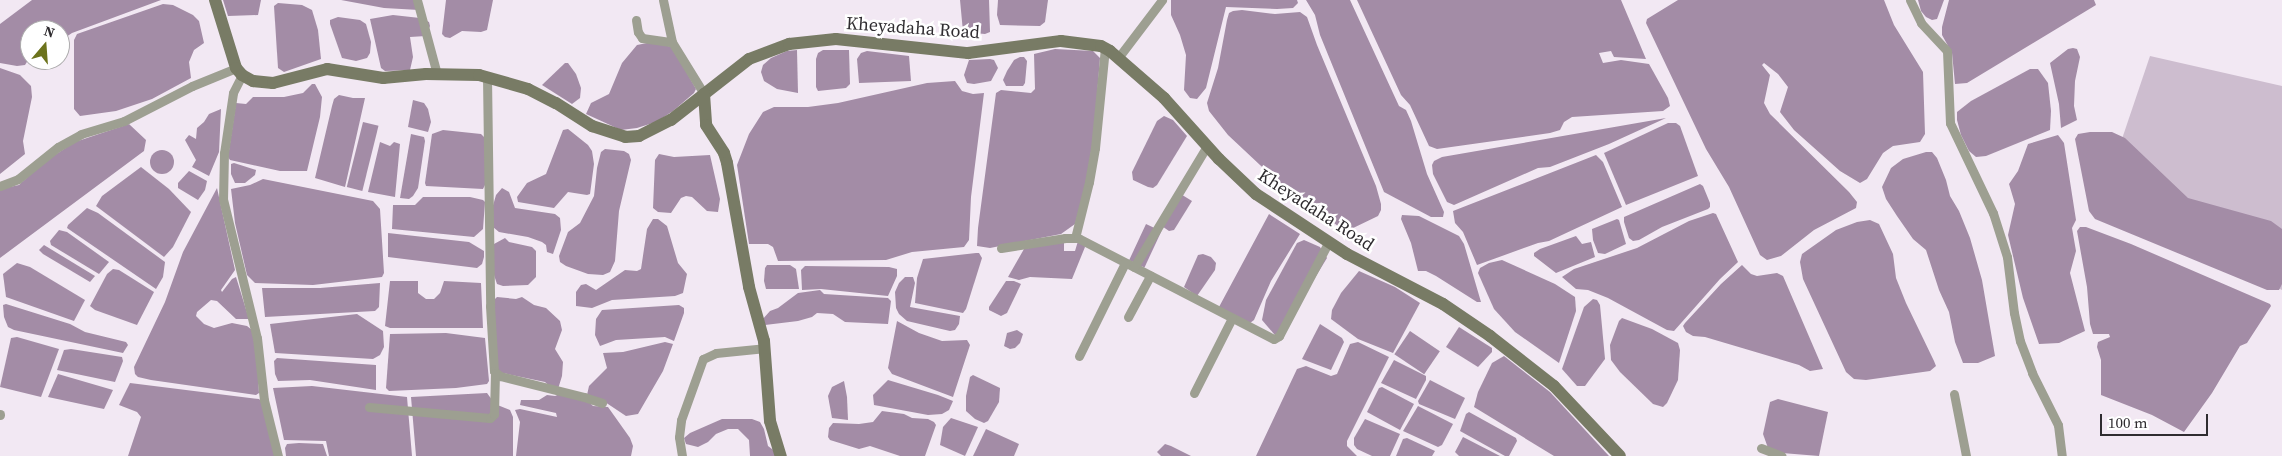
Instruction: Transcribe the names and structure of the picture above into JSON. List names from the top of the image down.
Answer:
{
  "streets": {
    "main road": ["Kheyadaha Road"]
  },
  "scale_bar": "100 m",
  "north": "top"
}
